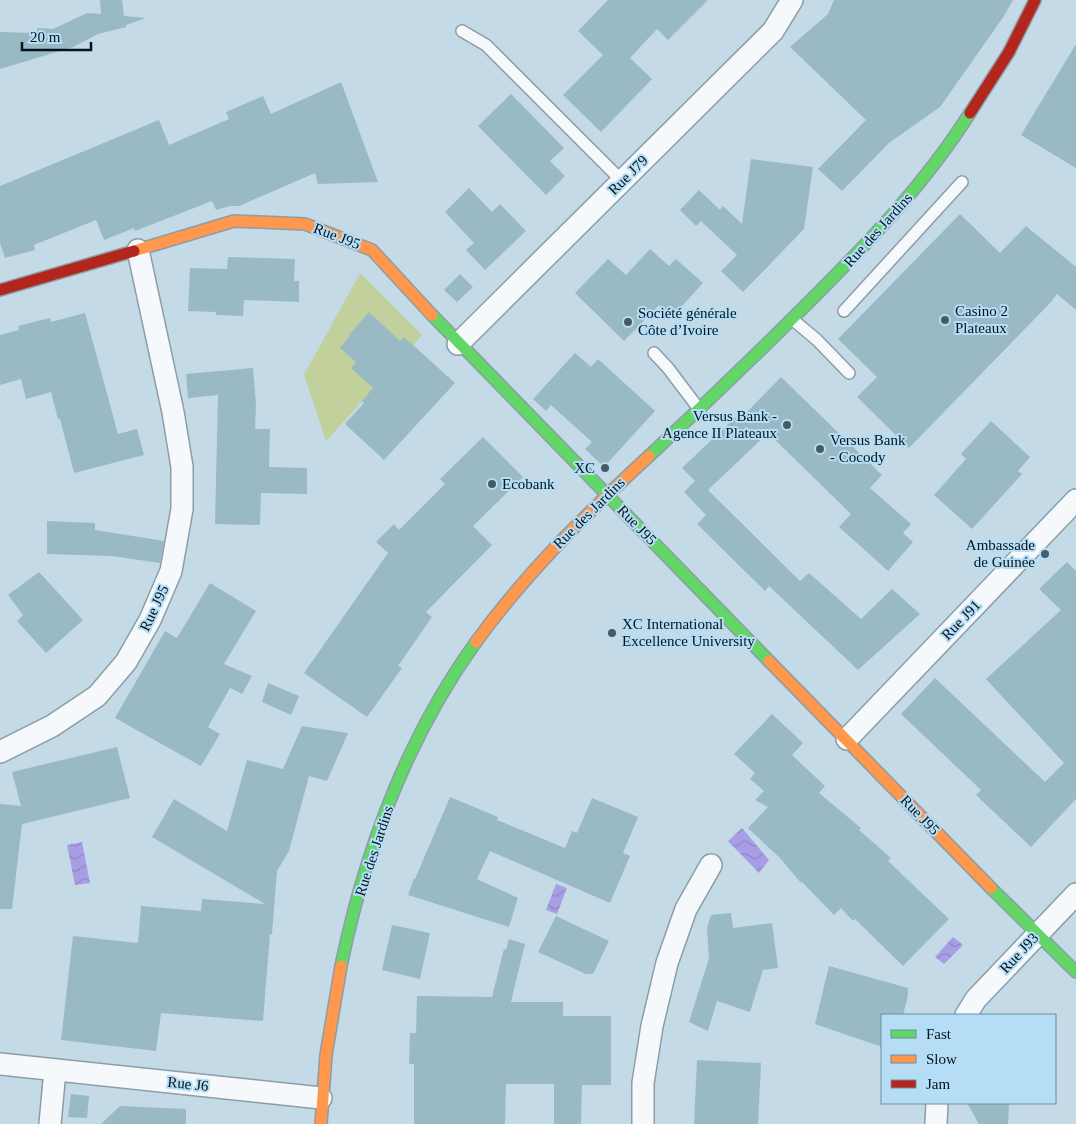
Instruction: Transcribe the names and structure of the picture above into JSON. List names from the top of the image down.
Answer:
{
  "streets": {
    "street": [
      "Rue J79",
      "Rue des Jardins",
      "Rue J95",
      "Rue J91",
      "Rue J93",
      "Rue J6"
    ]
  },
  "crossings": [
    ["Rue J79", "Rue J95"],
    ["Rue des Jardins", "Rue J95"],
    ["Rue des Jardins", "Rue J6"],
    ["Rue J95", "Rue J91"],
    ["Rue J95", "Rue J93"]
  ],
  "places": [
    "Casino 2 Plateaux",
    "Société générale Côte d’Ivoire",
    "Versus Bank - Agence II Plateaux",
    "Versus Bank - Cocody",
    "XC",
    "Ecobank",
    "Ambassade de Guinée",
    "XC International Excellence University"
  ],
  "legend": ["Fast", "Slow", "Jam"],
  "scale_bar": "20 m"
}
